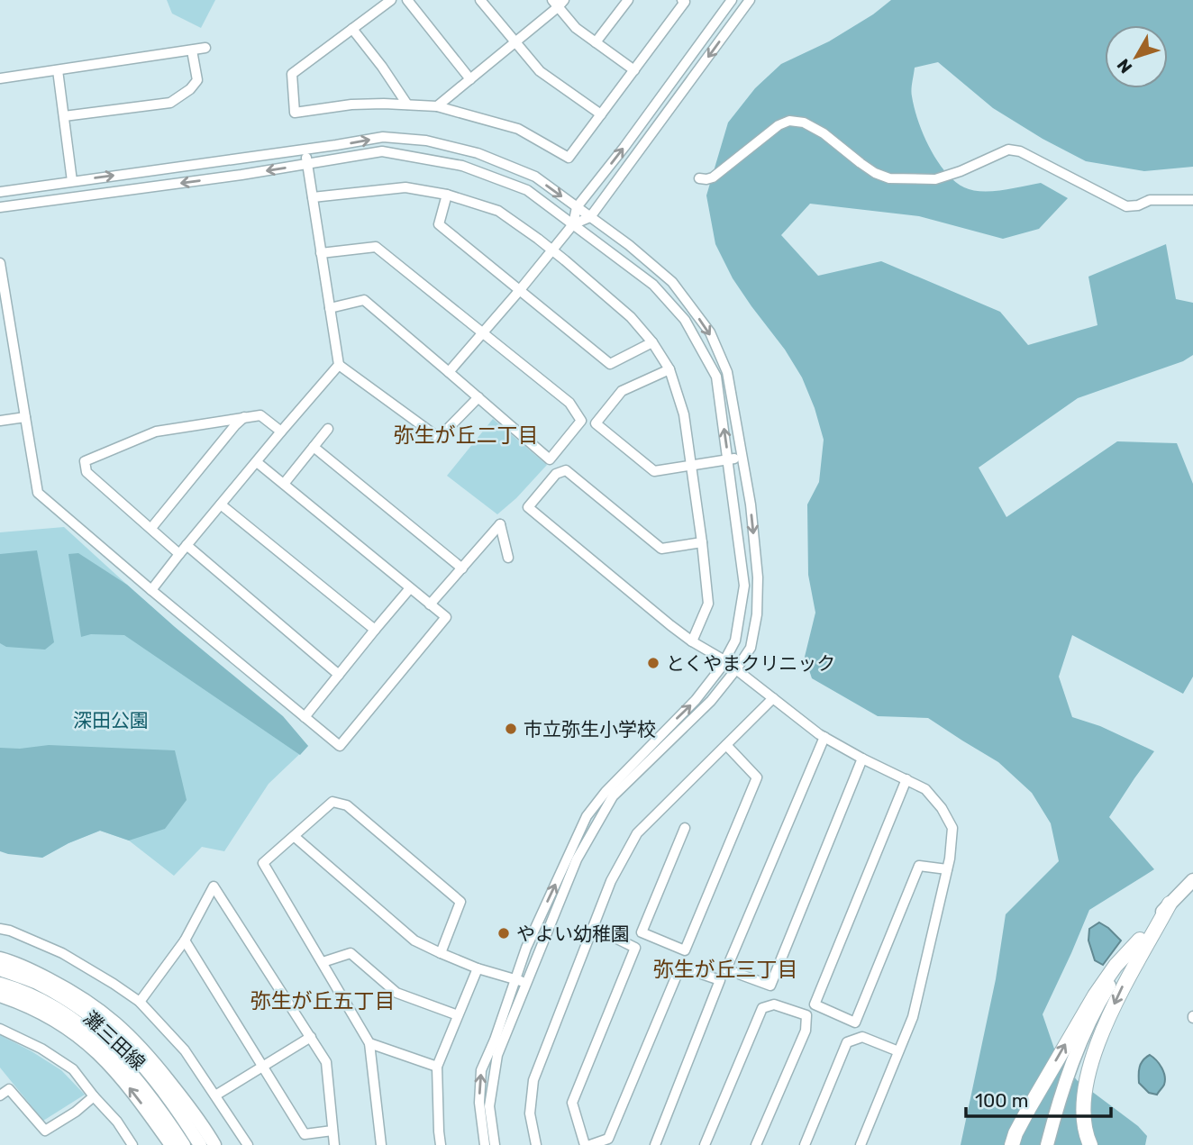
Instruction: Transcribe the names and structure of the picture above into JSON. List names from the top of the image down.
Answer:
{
  "streets": {
    "main road": ["灘三田線"]
  },
  "districts": ["弥生が丘二丁目", "弥生が丘三丁目", "弥生が丘五丁目"],
  "parks": ["深田公園"],
  "places": ["とくやまクリニック", "市立弥生小学校", "やよい幼稚園"],
  "scale_bar": "100 m",
  "north": "bottom left"
}
